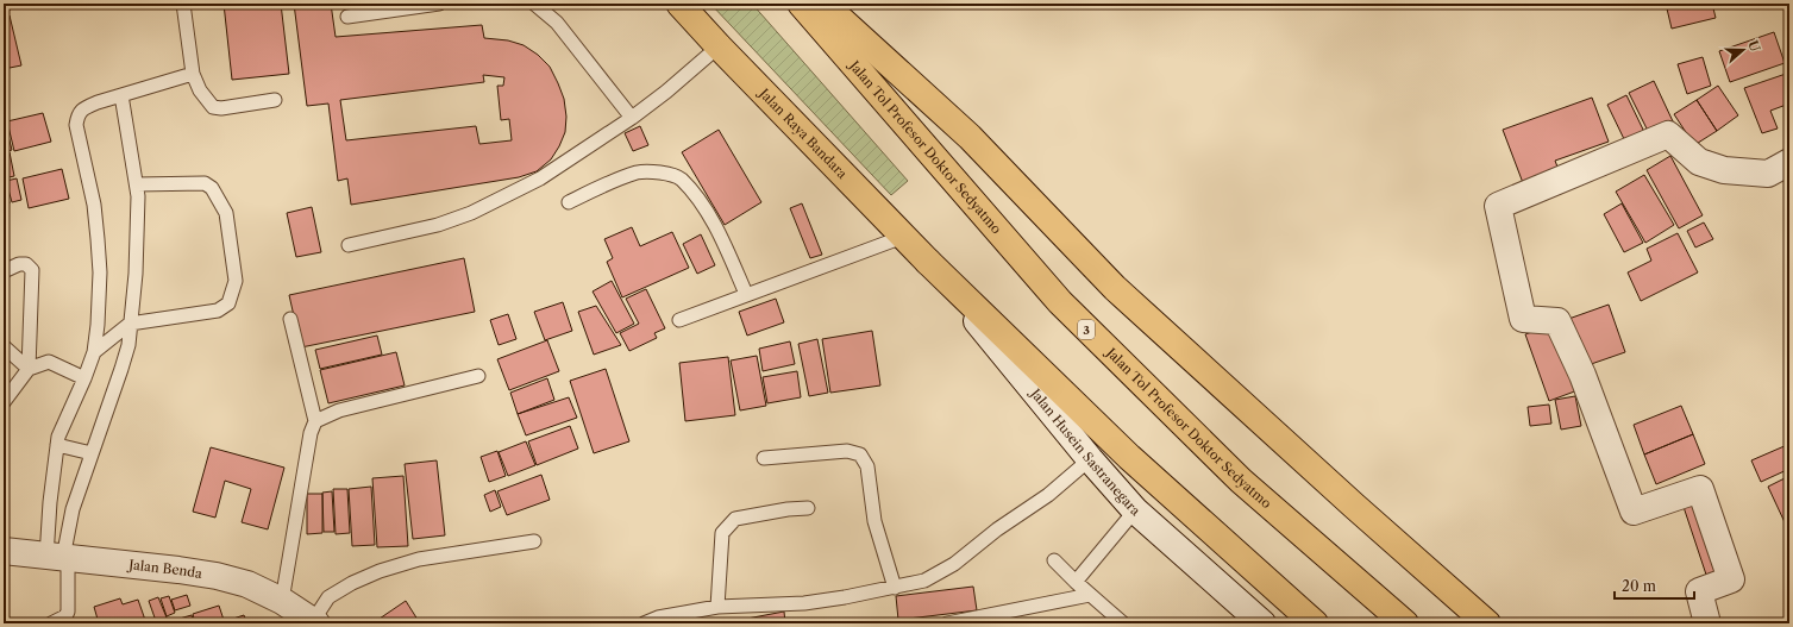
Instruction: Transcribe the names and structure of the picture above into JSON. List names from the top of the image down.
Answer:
{
  "streets": {
    "main road": ["Jalan Raya Bandara", "Jalan Tol Profesor Doktor Sedyatmo", "3"],
    "street": ["Jalan Husein Sastranegara", "Jalan Benda"]
  },
  "crossings": [
    ["Jalan Raya Bandara", "Jalan Husein Sastranegara"]
  ],
  "scale_bar": "20 m",
  "north": "right"
}
